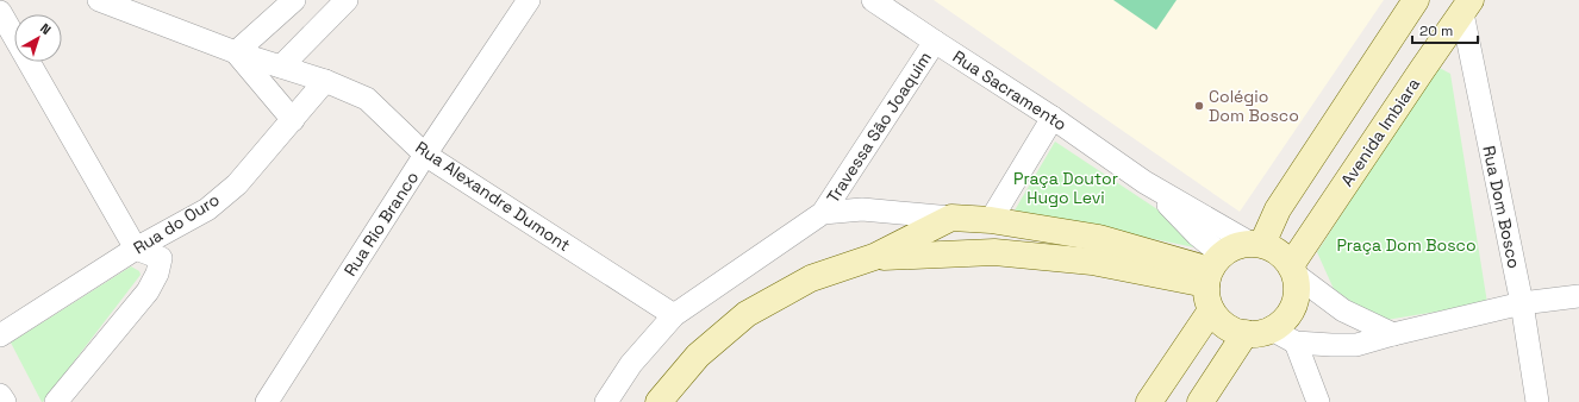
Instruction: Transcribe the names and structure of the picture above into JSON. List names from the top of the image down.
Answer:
{
  "streets": {
    "main road": ["Avenida Imbiara"],
    "street": [
      "Rua Sacramento",
      "Travessa São Joaquim",
      "Rua Alexandre Dumont",
      "Rua Dom Bosco",
      "Rua do Ouro",
      "Rua Rio Branco"
    ]
  },
  "crossings": [
    ["Rua Sacramento", "Travessa São Joaquim"],
    ["Avenida Imbiara", "Rua Dom Bosco"],
    ["Rua Alexandre Dumont", "Rua do Ouro"],
    ["Rua Alexandre Dumont", "Rua Rio Branco"]
  ],
  "parks": ["Praça Doutor Hugo Levi", "Praça Dom Bosco"],
  "places": ["Colégio Dom Bosco"],
  "scale_bar": "20 m",
  "north": "top right"
}
